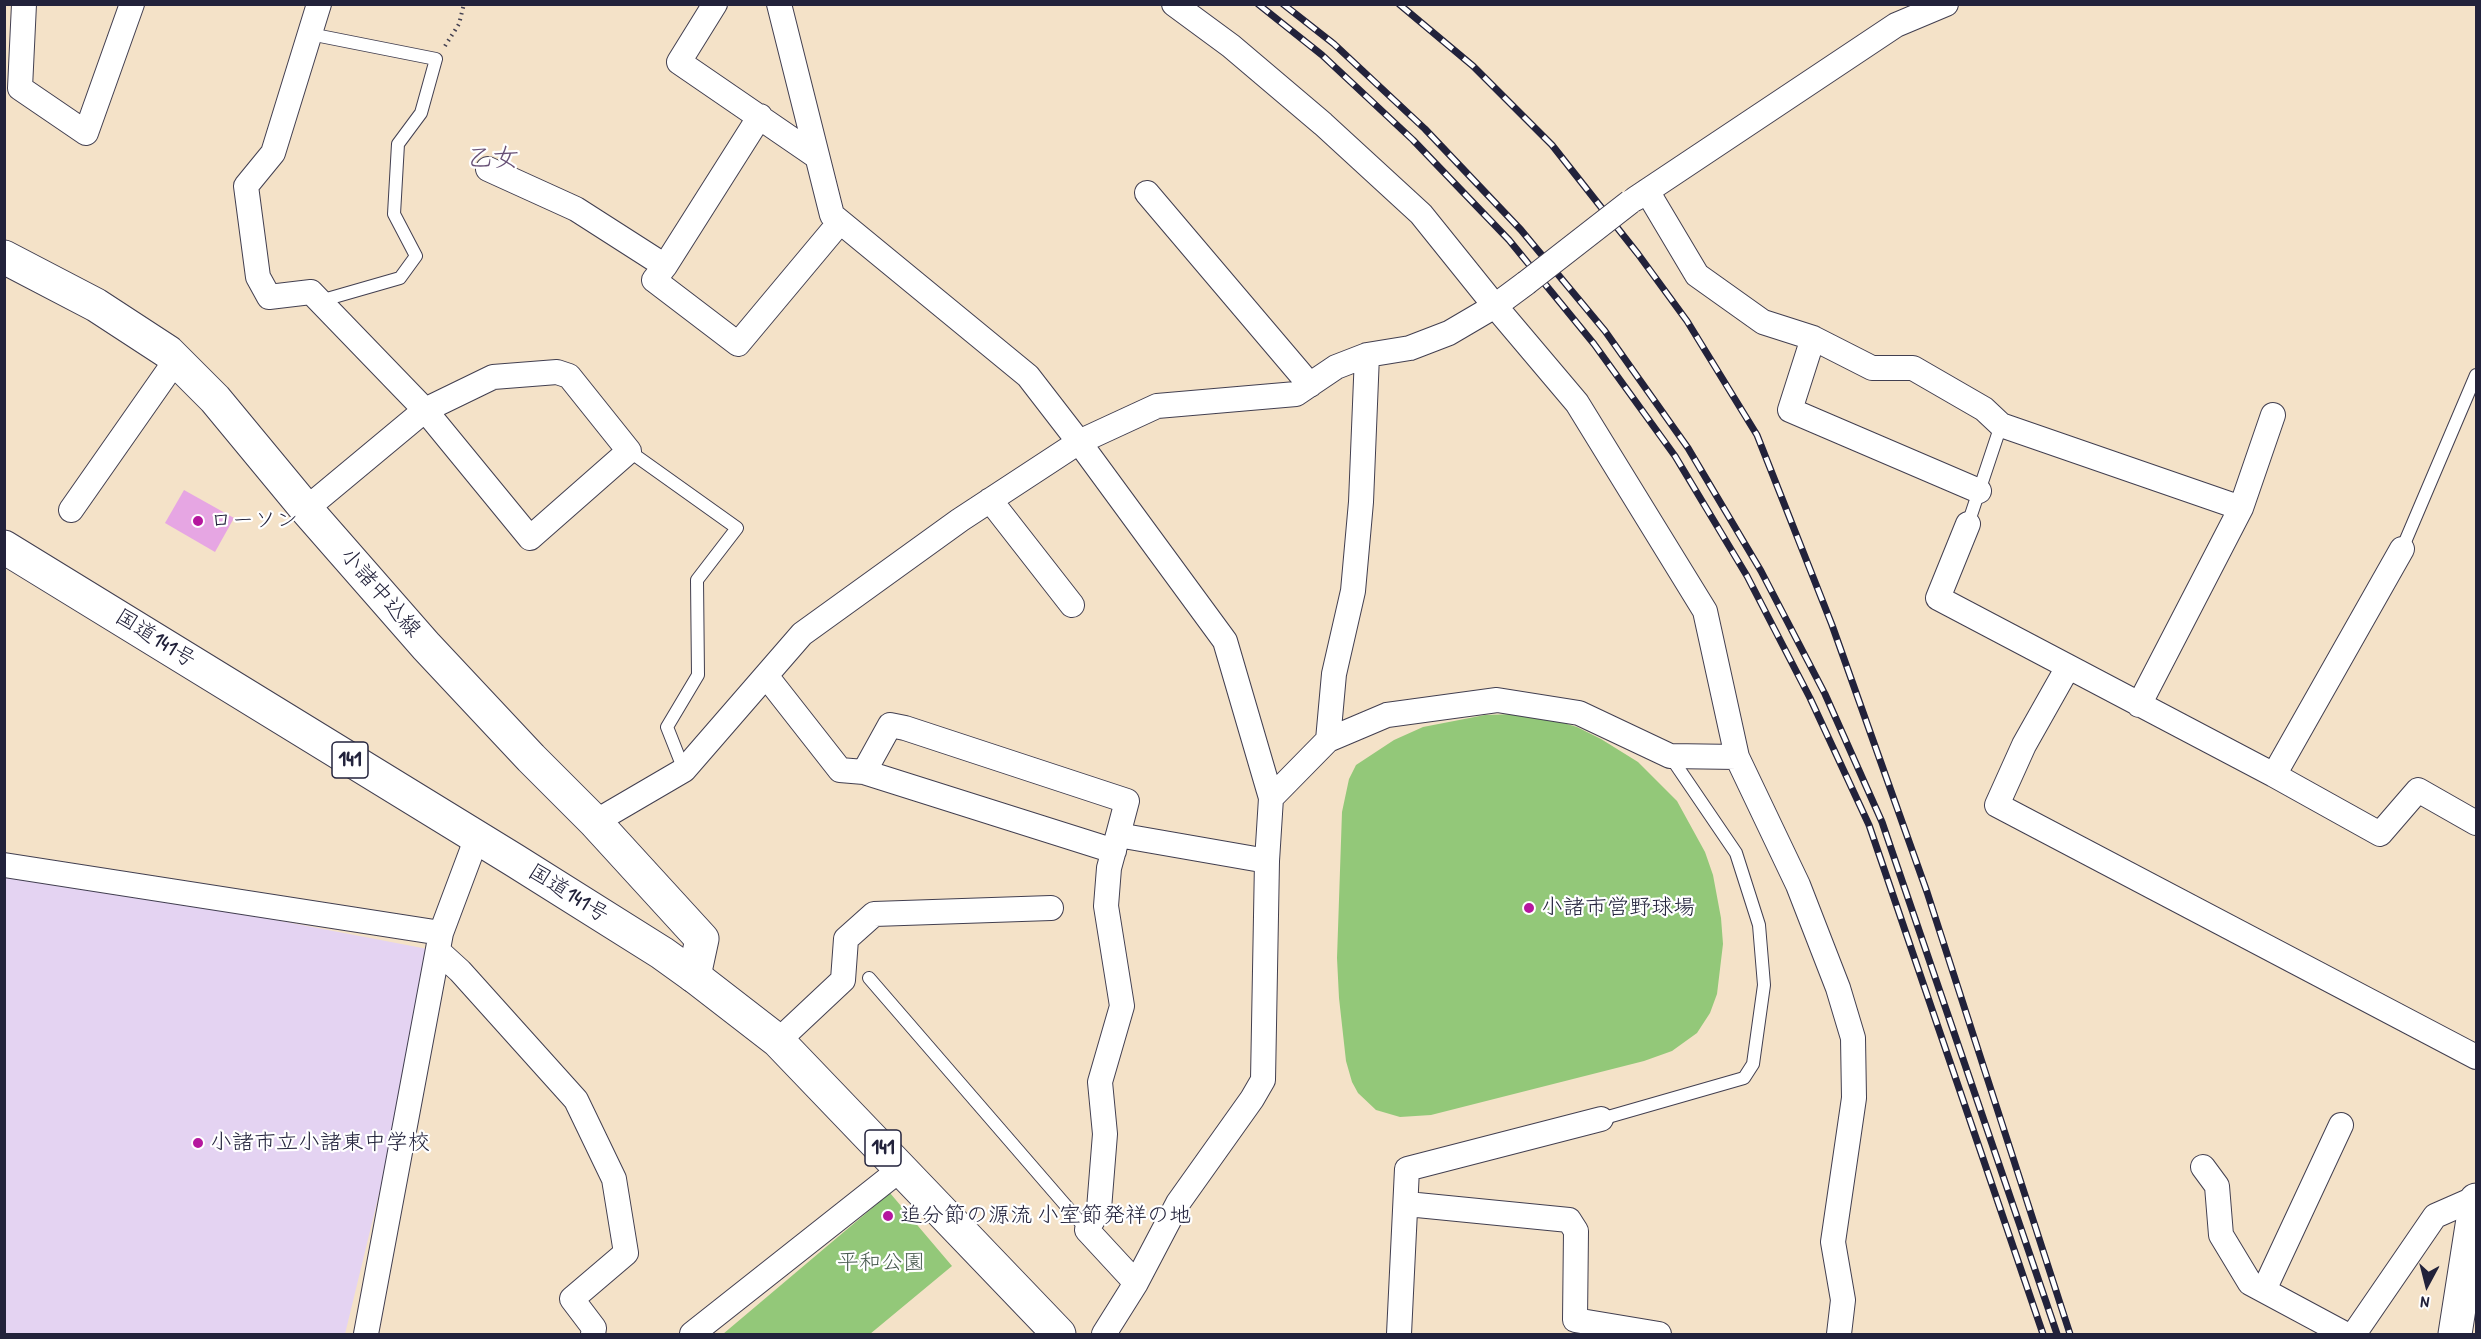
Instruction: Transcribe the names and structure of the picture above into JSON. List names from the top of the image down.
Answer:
{
  "streets": {
    "main road": ["小諸中込線", "国道141号", "141"]
  },
  "crossings": [
    ["小諸中込線", "国道141号"]
  ],
  "districts": ["乙女"],
  "parks": ["平和公園"],
  "places": [
    "ローソン",
    "小諸市営野球場",
    "小諸市立小諸東中学校",
    "追分節の源流 小室節発祥の地"
  ],
  "north": "bottom"
}
